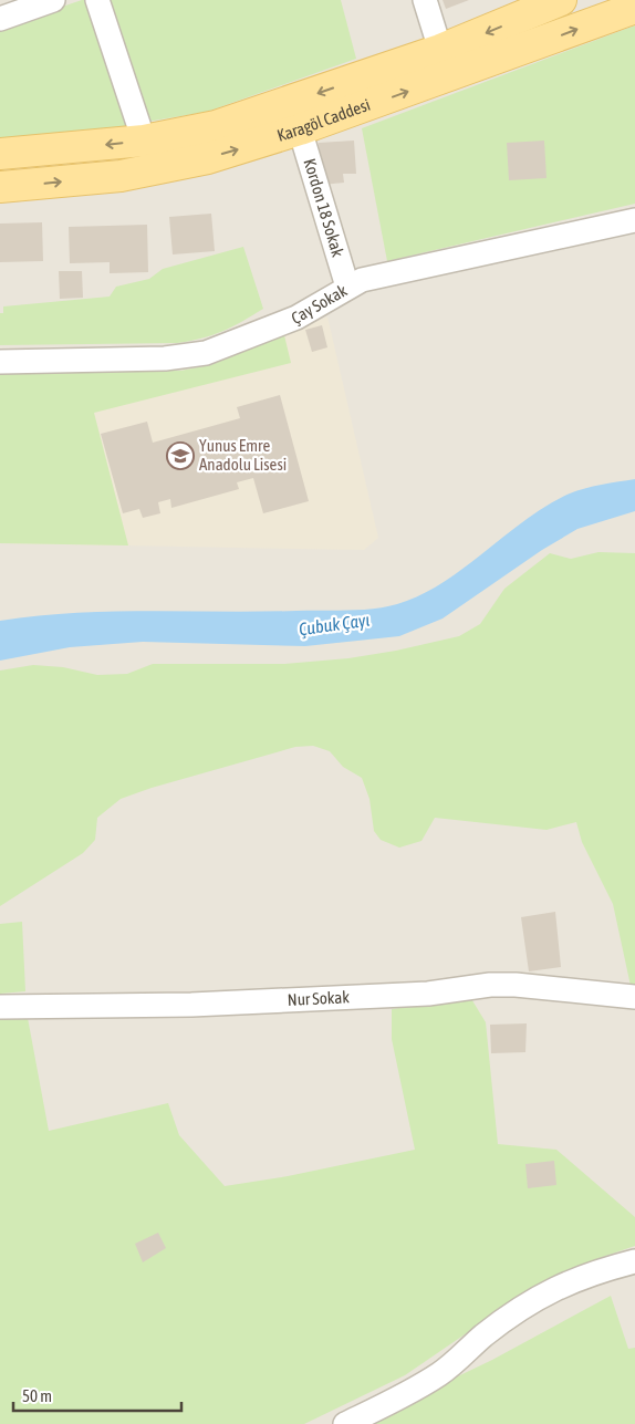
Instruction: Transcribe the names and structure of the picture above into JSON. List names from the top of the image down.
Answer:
{
  "streets": {
    "main road": ["Karagöl Caddesi"],
    "street": ["Kordon 18 Sokak", "Çay Sokak", "Nur Sokak"]
  },
  "crossings": [
    ["Karagöl Caddesi", "Kordon 18 Sokak"],
    ["Kordon 18 Sokak", "Çay Sokak"]
  ],
  "water": ["Çubuk Çayı"],
  "places": {
    "school or university": ["Yunus Emre Anadolu Lisesi"]
  },
  "scale_bar": "50 m"
}
